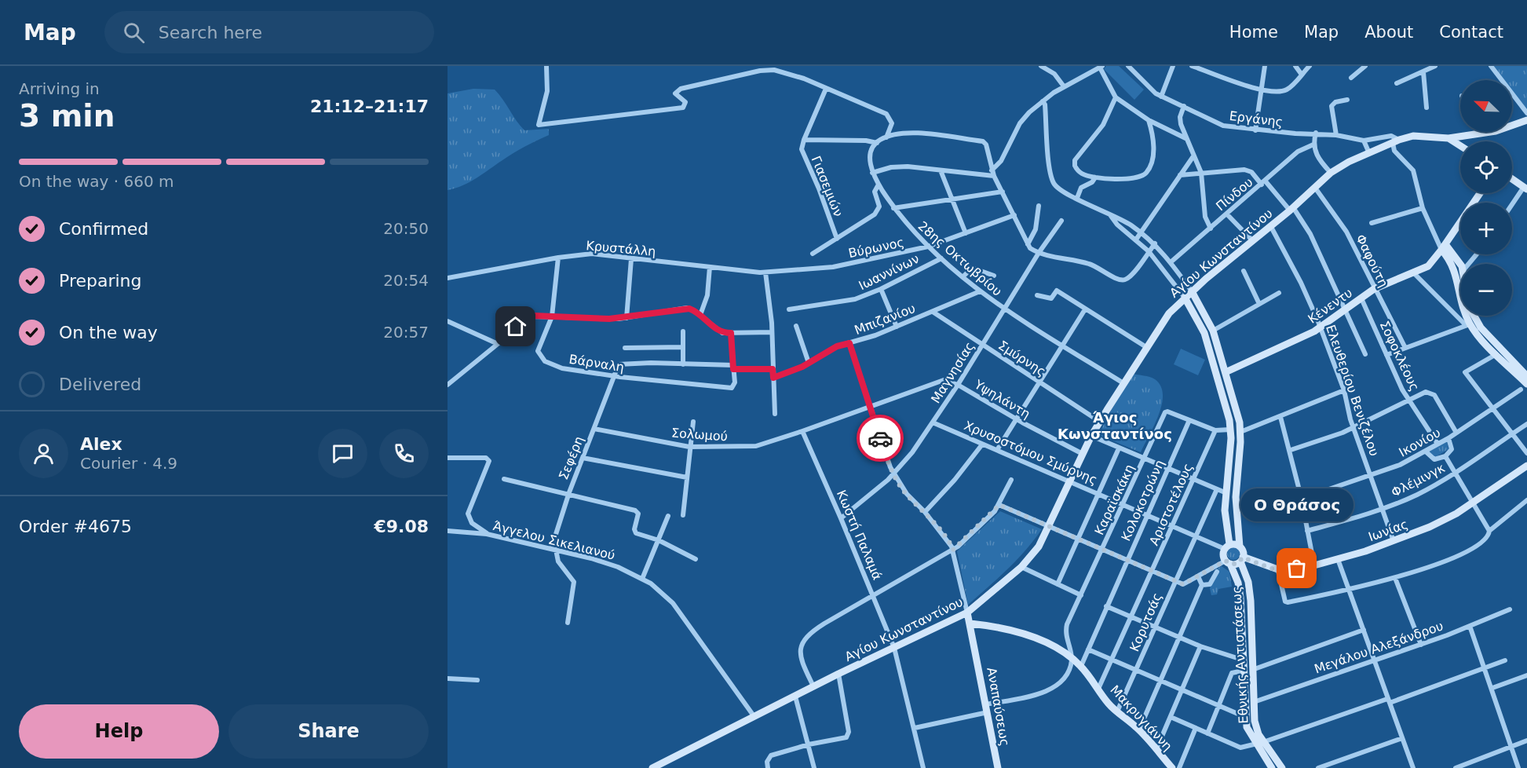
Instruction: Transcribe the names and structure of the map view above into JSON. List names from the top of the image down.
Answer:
{
  "streets": {
    "main road": [
      "Αγίου Κωνσταντίνου",
      "Κένεντυ",
      "Ιωνίας",
      "Εθνικής Αντιστάσεως",
      "Αναπαύσεως",
      "Μακρυγιάννη"
    ],
    "street": [
      "Εργάνης",
      "Γιασεμιών",
      "Πίνδου",
      "Βύρωνος",
      "Κρυστάλλη",
      "28ης Οκτωβρίου",
      "Φαφούτη",
      "Ιωαννίνων",
      "Μπιζανίου",
      "Σοφοκλέους",
      "Σμύρνης",
      "Βάρναλη",
      "Μαγνησίας",
      "Ελευθερίου Βενιζέλου",
      "Υψηλάντη",
      "Σολωμού",
      "Ικονίου",
      "Χρυσοστόμου Σμύρνης",
      "Σεφέρη",
      "Φλέμινγκ",
      "Καραϊσκάκη",
      "Κολοκοτρώνη",
      "Αριστοτέλους",
      "Κωστή Παλαμά",
      "Άγγελου Σικελιανού",
      "Κορυτσάς",
      "Μεγάλου Αλεξάνδρου"
    ]
  },
  "crossings": [
    ["Εργάνης", "Αγίου Κωνσταντίνου"],
    ["Βύρωνος", "Κρυστάλλη"],
    ["Βύρωνος", "28ης Οκτωβρίου"],
    ["Κρυστάλλη", "Βάρναλη"],
    ["Αγίου Κωνσταντίνου", "28ης Οκτωβρίου"],
    ["Αγίου Κωνσταντίνου", "Φαφούτη"],
    ["Αγίου Κωνσταντίνου", "Σμύρνης"],
    ["Αγίου Κωνσταντίνου", "Ελευθερίου Βενιζέλου"],
    ["Αγίου Κωνσταντίνου", "Υψηλάντη"],
    ["Αγίου Κωνσταντίνου", "Χρυσοστόμου Σμύρνης"],
    ["Αγίου Κωνσταντίνου", "Κωστή Παλαμά"],
    ["Αγίου Κωνσταντίνου", "Άγγελου Σικελιανού"],
    ["Αγίου Κωνσταντίνου", "Αναπαύσεως"],
    ["28ης Οκτωβρίου", "Ιωαννίνων"],
    ["28ης Οκτωβρίου", "Μπιζανίου"],
    ["28ης Οκτωβρίου", "Μαγνησίας"],
    ["Φαφούτη", "Κένεντυ"],
    ["Κένεντυ", "Σοφοκλέους"],
    ["Κένεντυ", "Ελευθερίου Βενιζέλου"],
    ["Μπιζανίου", "Σμύρνης"],
    ["Σοφοκλέους", "Ικονίου"],
    ["Σμύρνης", "Μαγνησίας"],
    ["Βάρναλη", "Σεφέρη"],
    ["Μαγνησίας", "Υψηλάντη"],
    ["Μαγνησίας", "Χρυσοστόμου Σμύρνης"],
    ["Μαγνησίας", "Κωστή Παλαμά"],
    ["Ελευθερίου Βενιζέλου", "Ικονίου"],
    ["Ελευθερίου Βενιζέλου", "Φλέμινγκ"],
    ["Ελευθερίου Βενιζέλου", "Ιωνίας"],
    ["Υψηλάντη", "Σολωμού"],
    ["Υψηλάντη", "Κωστή Παλαμά"],
    ["Σολωμού", "Σεφέρη"],
    ["Σολωμού", "Κωστή Παλαμά"],
    ["Χρυσοστόμου Σμύρνης", "Καραϊσκάκη"],
    ["Χρυσοστόμου Σμύρνης", "Κολοκοτρώνη"],
    ["Χρυσοστόμου Σμύρνης", "Αριστοτέλους"],
    ["Χρυσοστόμου Σμύρνης", "Ιωνίας"],
    ["Χρυσοστόμου Σμύρνης", "Κορυτσάς"],
    ["Χρυσοστόμου Σμύρνης", "Εθνικής Αντιστάσεως"],
    ["Σεφέρη", "Άγγελου Σικελιανού"],
    ["Καραϊσκάκη", "Κολοκοτρώνη"],
    ["Καραϊσκάκη", "Μακρυγιάννη"],
    ["Κολοκοτρώνη", "Μακρυγιάννη"],
    ["Αριστοτέλους", "Μακρυγιάννη"],
    ["Ιωνίας", "Εθνικής Αντιστάσεως"],
    ["Κορυτσάς", "Μακρυγιάννη"],
    ["Μεγάλου Αλεξάνδρου", "Εθνικής Αντιστάσεως"],
    ["Αναπαύσεως", "Μακρυγιάννη"]
  ],
  "districts": ["Άγιος Κωνσταντίνος"],
  "places": ["Ο Θράσος"],
  "north": "top left",
  "page": {
    "header": "Map",
    "search": "Search here",
    "nav": [
      "Home",
      "Map",
      "About",
      "Contact"
    ],
    "heading": ["3 min", "Arriving in", "21:12–21:17"],
    "panel": [
      "Alex",
      "Courier · 4.9",
      "Order #4675",
      "€9.08"
    ],
    "map_buttons": ["+", "−"],
    "bar": "On the way · 660 m",
    "list": [
      ["Confirmed", "20:50"],
      ["Preparing", "20:54"],
      ["On the way", "20:57"],
      "Delivered"
    ],
    "bubble": "Ο Θράσος",
    "buttons": ["Help", "Share"]
  }
}
